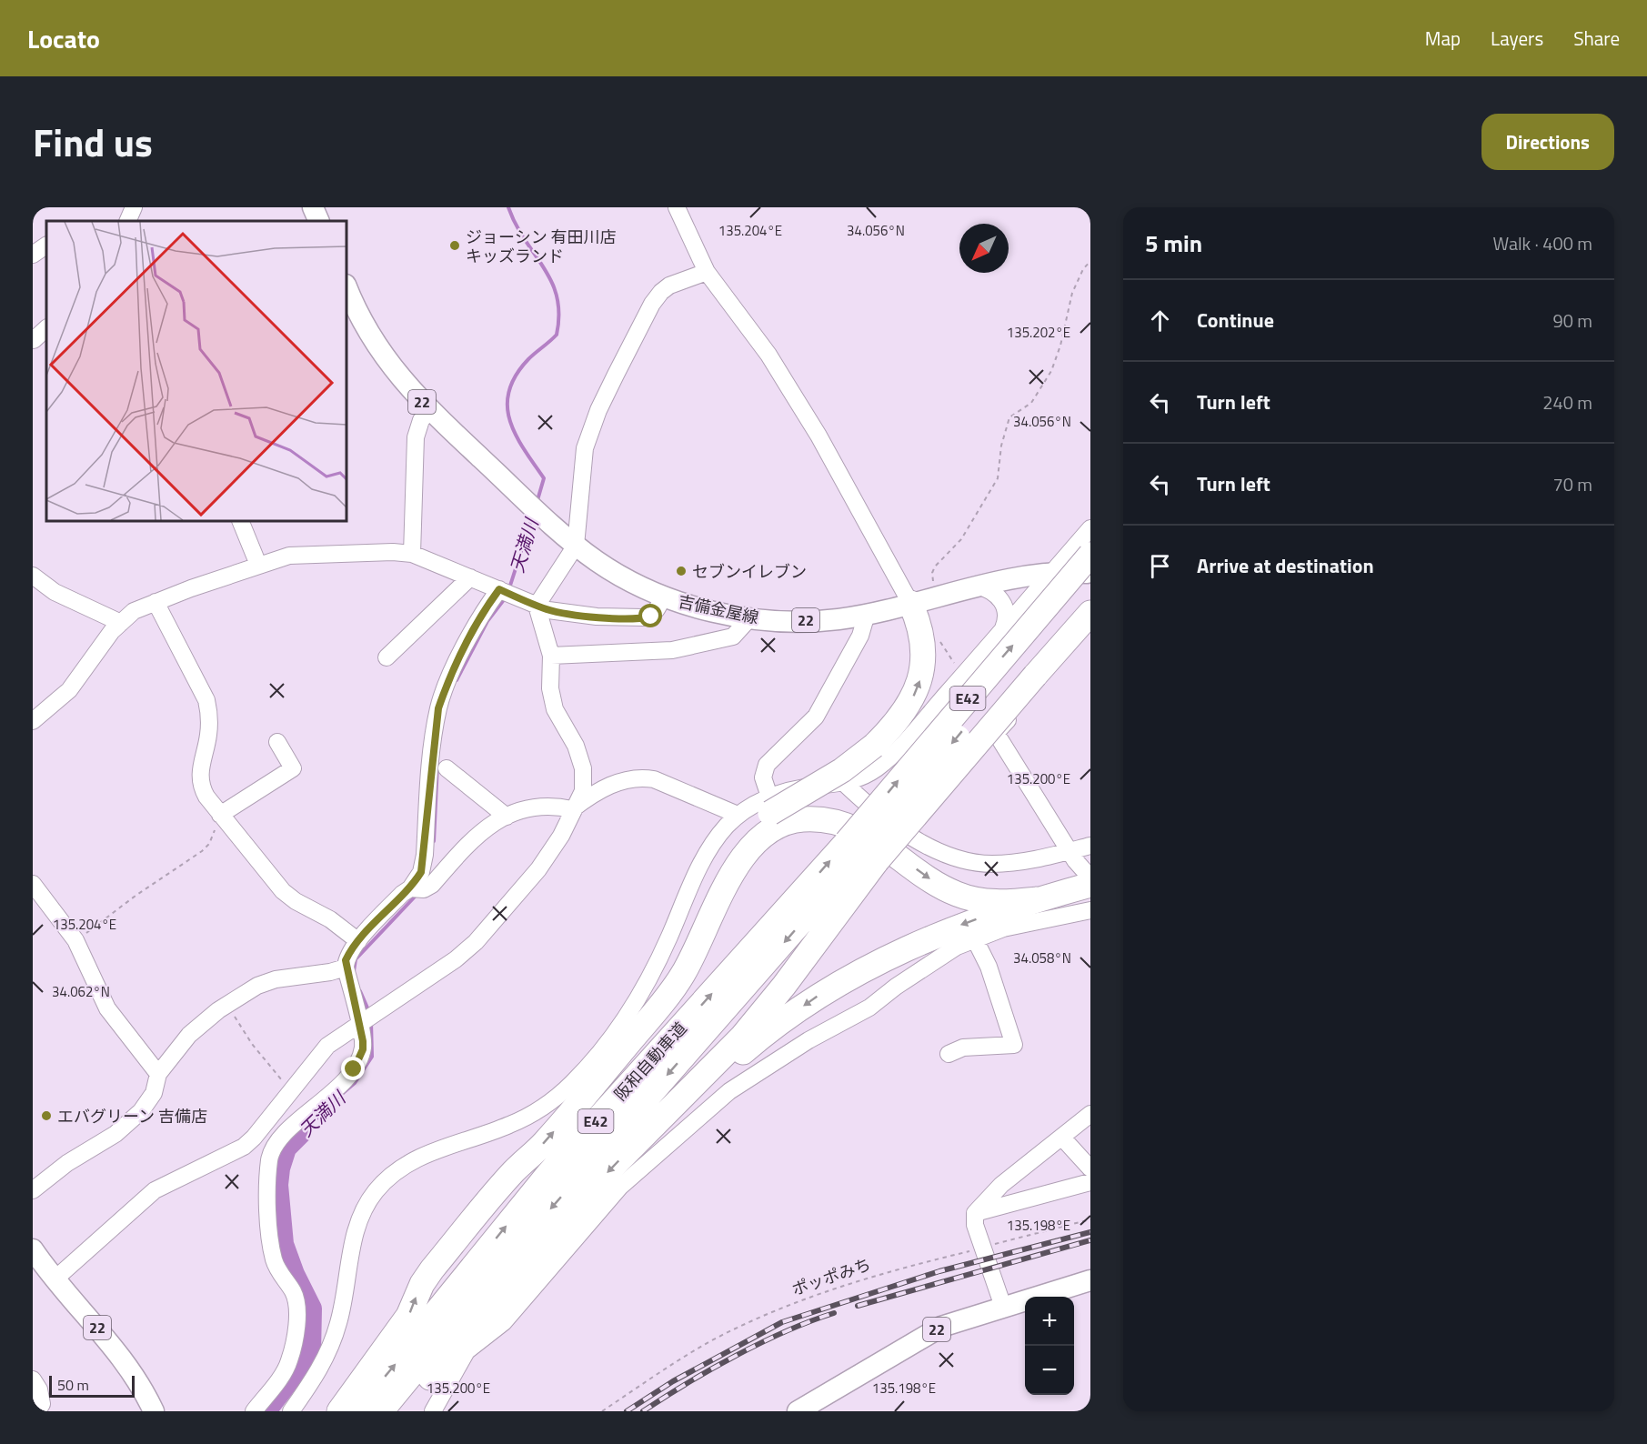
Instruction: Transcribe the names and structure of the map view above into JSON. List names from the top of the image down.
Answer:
{
  "streets": {
    "highway": ["E42", "阪和自動車道"],
    "main road": ["22", "吉備金屋線"],
    "path": ["ポッポみち"]
  },
  "crossings": [
    ["E42", "阪和自動車道"]
  ],
  "water": ["天満川"],
  "places": ["ジョーシン 有田川店 キッズランド", "セブンイレブン", "エバグリーン 吉備店"],
  "scale_bar": "50 m",
  "north": "bottom left",
  "page": {
    "header": "Locato",
    "nav": ["Map", "Layers", "Share"],
    "title": "Find us",
    "buttons": "Directions",
    "heading": ["5 min", "Walk · 400 m"],
    "list": [
      ["Continue", "90 m"],
      ["Turn left", "240 m"],
      ["Turn left", "70 m"],
      "Arrive at destination"
    ],
    "map_buttons": ["+", "−"],
    "scale": "50 m"
  },
  "coordinates": [
    "135.204°E",
    "34.056°N",
    "135.202°E",
    "135.200°E",
    "34.058°N",
    "34.062°N",
    "135.198°E"
  ]
}
